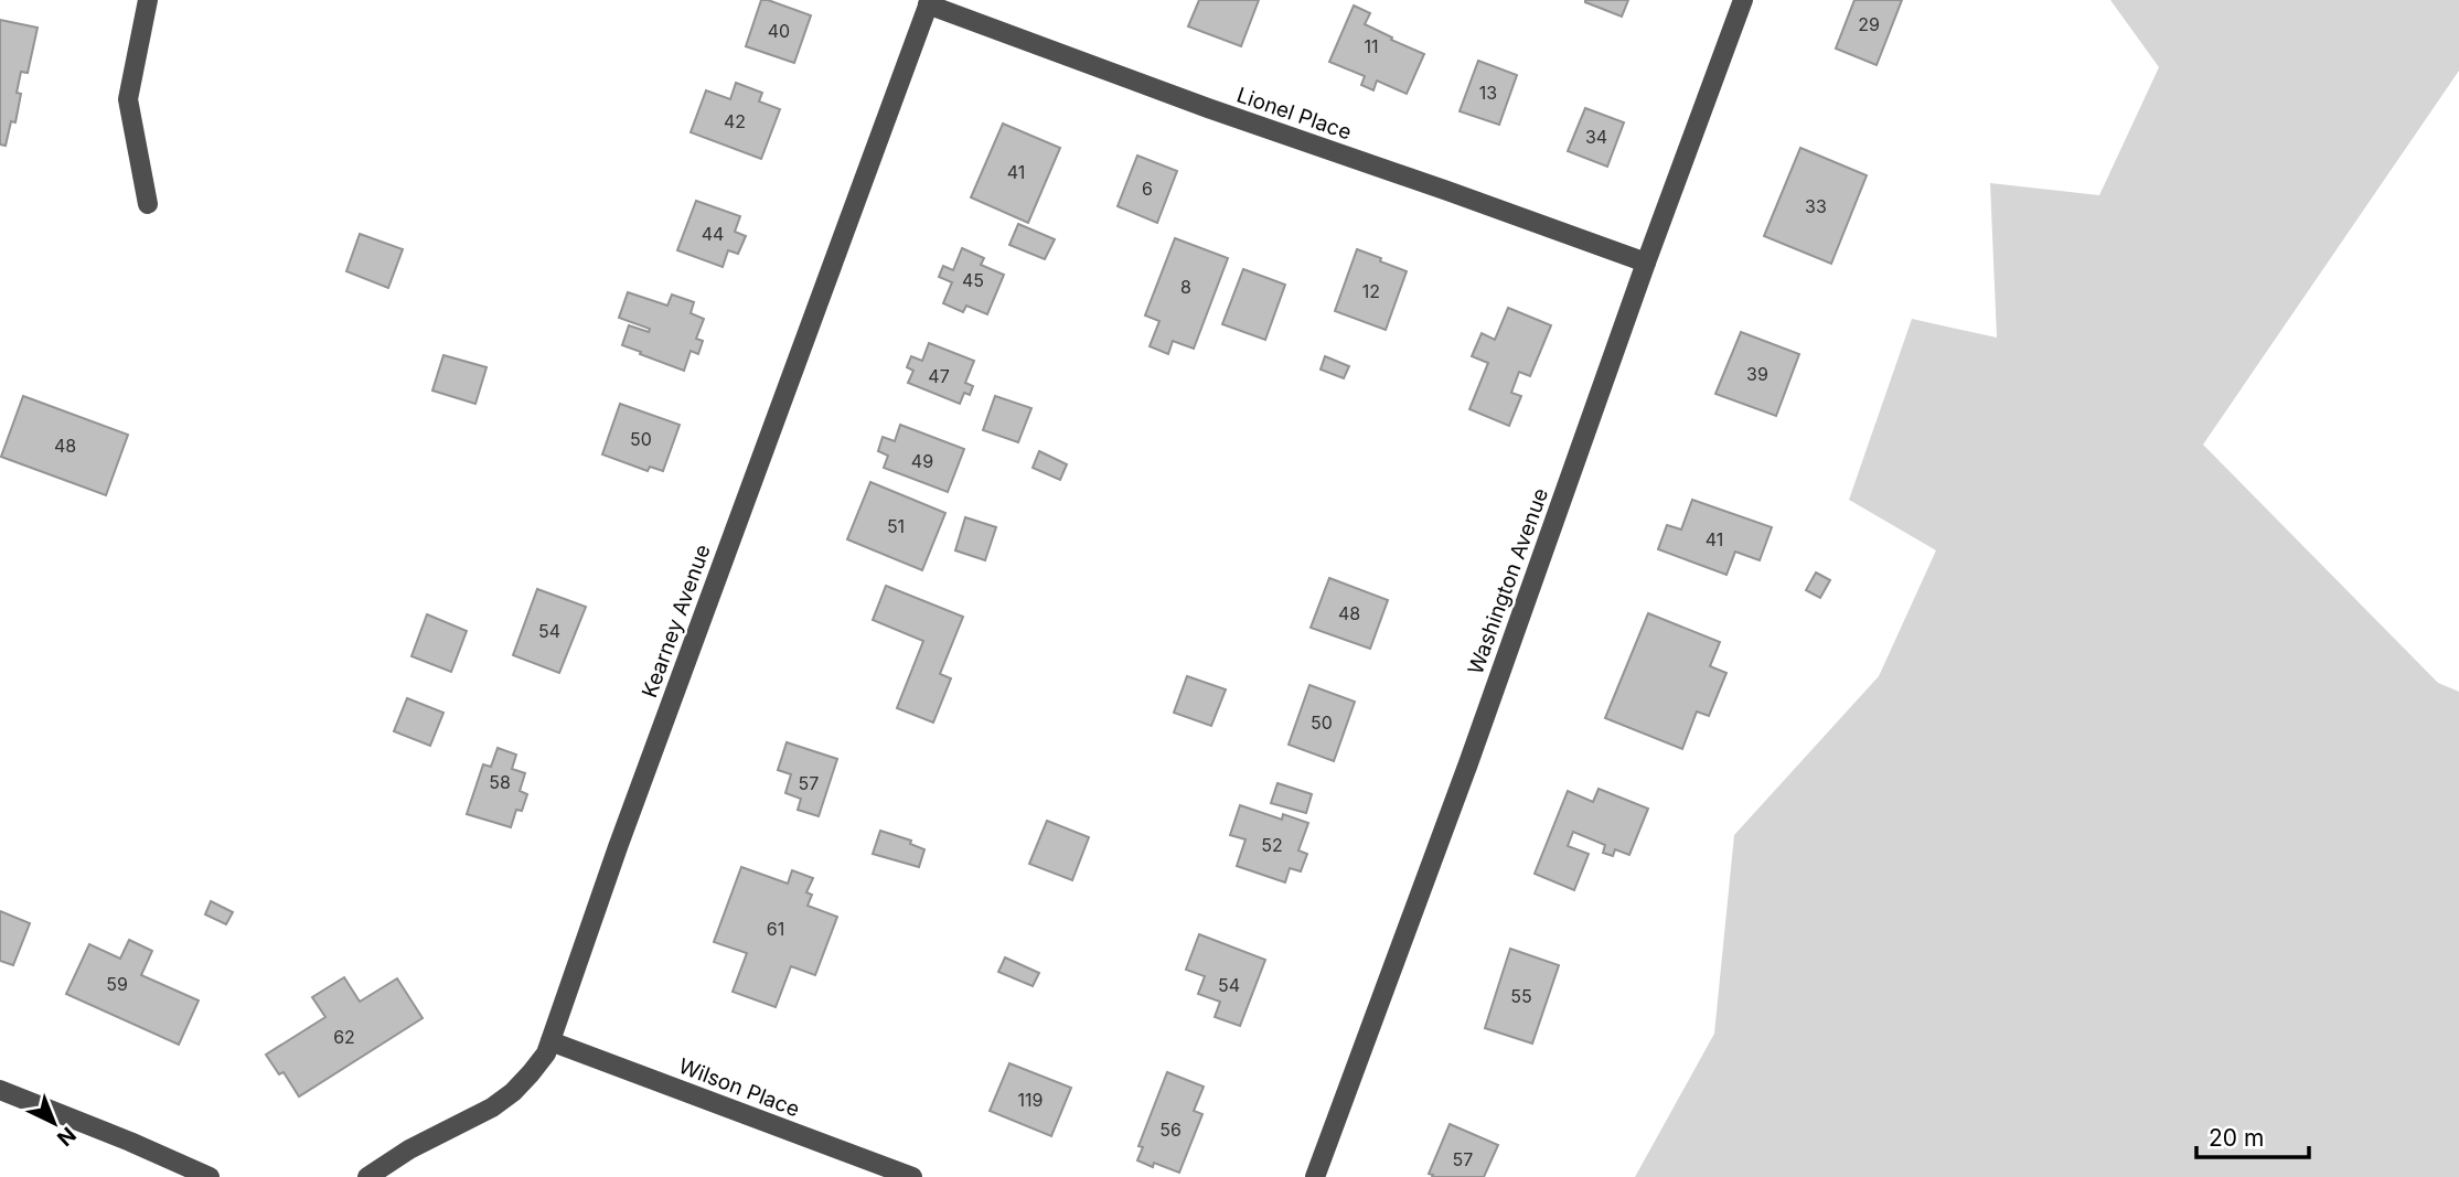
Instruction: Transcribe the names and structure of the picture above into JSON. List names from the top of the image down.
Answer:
{
  "streets": {
    "street": [
      "Lionel Place",
      "Washington Avenue",
      "Kearney Avenue",
      "Wilson Place"
    ]
  },
  "crossings": [
    ["Lionel Place", "Washington Avenue"],
    ["Lionel Place", "Kearney Avenue"],
    ["Kearney Avenue", "Wilson Place"]
  ],
  "house_numbers": [
    "29",
    "40",
    "11",
    "13",
    "42",
    "34",
    "41",
    "6",
    "33",
    "44",
    "45",
    "8",
    "12",
    "39",
    "47",
    "50",
    "48",
    "49",
    "51",
    "41",
    "48",
    "54",
    "50",
    "58",
    "57",
    "52",
    "61",
    "59",
    "54",
    "55",
    "62",
    "119",
    "56",
    "57"
  ],
  "scale_bar": "20 m",
  "north": "bottom right"
}
